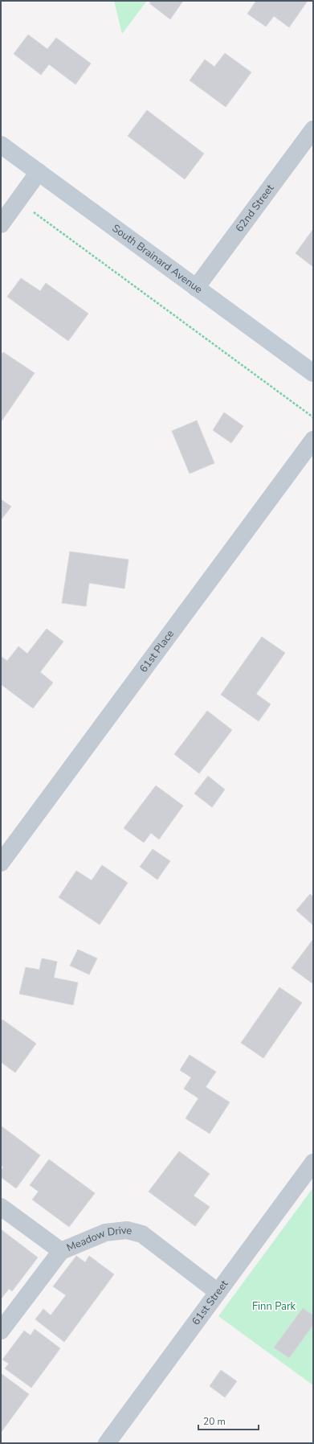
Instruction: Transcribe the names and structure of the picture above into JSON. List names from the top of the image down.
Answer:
{
  "streets": {
    "street": [
      "62nd Street",
      "South Brainard Avenue",
      "61st Place",
      "Meadow Drive",
      "61st Street"
    ]
  },
  "crossings": [
    ["62nd Street", "South Brainard Avenue"],
    ["Meadow Drive", "61st Street"]
  ],
  "parks": ["Finn Park"],
  "scale_bar": "20 m"
}
